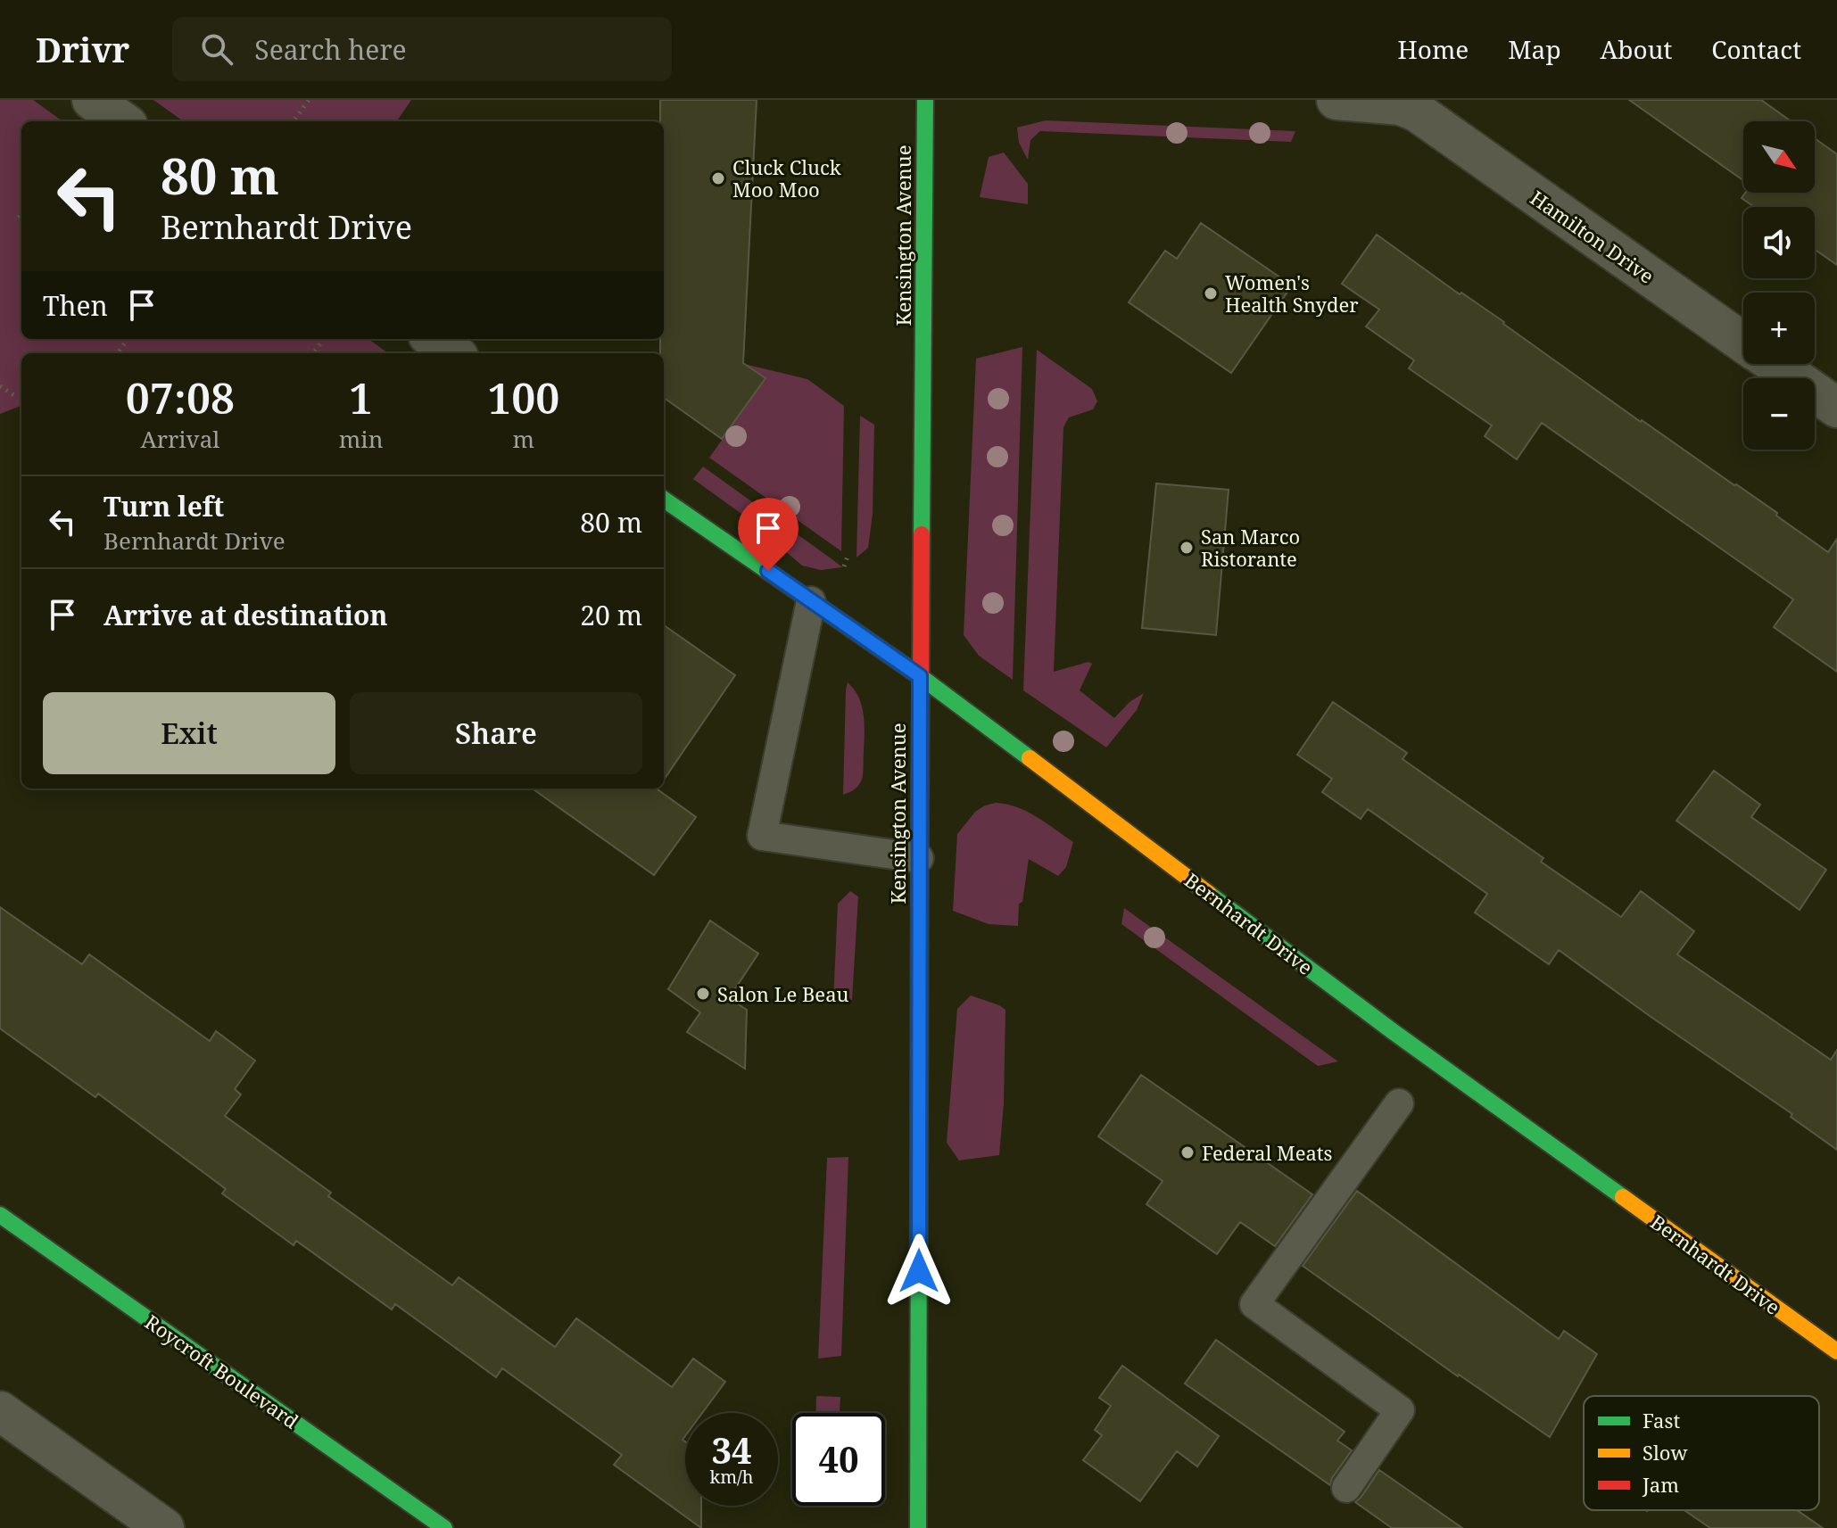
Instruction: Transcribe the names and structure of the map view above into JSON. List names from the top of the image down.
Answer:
{
  "streets": {
    "street": [
      "Kensington Avenue",
      "Hamilton Drive",
      "Bernhardt Drive",
      "Roycroft Boulevard"
    ]
  },
  "crossings": [
    ["Kensington Avenue", "Bernhardt Drive"]
  ],
  "places": [
    "Cluck Cluck Moo Moo",
    "Women's Health Snyder",
    "San Marco Ristorante",
    "Salon Le Beau",
    "Federal Meats"
  ],
  "legend": ["Fast", "Slow", "Jam"],
  "north": "bottom right",
  "page": {
    "header": "Drivr",
    "search": "Search here",
    "nav": [
      "Home",
      "Map",
      "About",
      "Contact"
    ],
    "map_buttons": ["+", "−"],
    "turn": ["80 m", "Bernhardt Drive"],
    "then": "Then",
    "eta": [
      "07:08",
      "Arrival",
      "1",
      "min",
      "100",
      "m"
    ],
    "list": [
      {
        "name": "Turn left",
        "note": "Bernhardt Drive",
        "value": "80 m"
      },
      {
        "name": "Arrive at destination",
        "value": "20 m"
      }
    ],
    "buttons": ["Exit", "Share"],
    "speed": "34 km/h",
    "limit": "40"
  }
}
